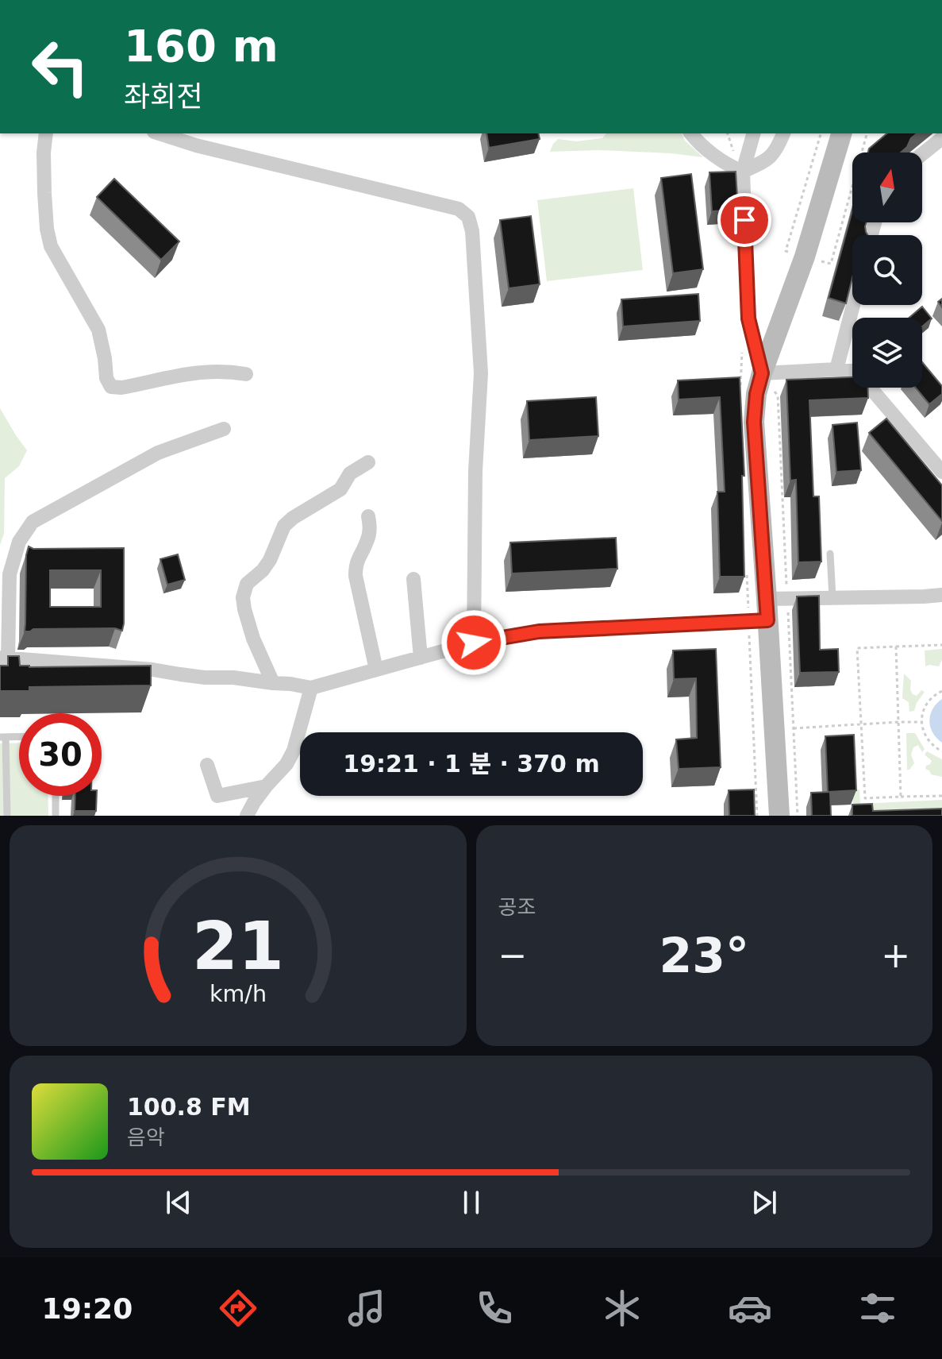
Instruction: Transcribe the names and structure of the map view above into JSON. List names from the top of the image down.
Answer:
{
  "north": "top",
  "page": {
    "turn": ["160 m", "좌회전"],
    "limit": "30",
    "trip": "19:21 · 1 분 · 370 m",
    "tile": "공조",
    "heat": ["−", "23°", "+"],
    "song": ["100.8 FM", "음악"],
    "tabs": "19:20",
    "gauge": ["21", "km/h"]
  }
}
